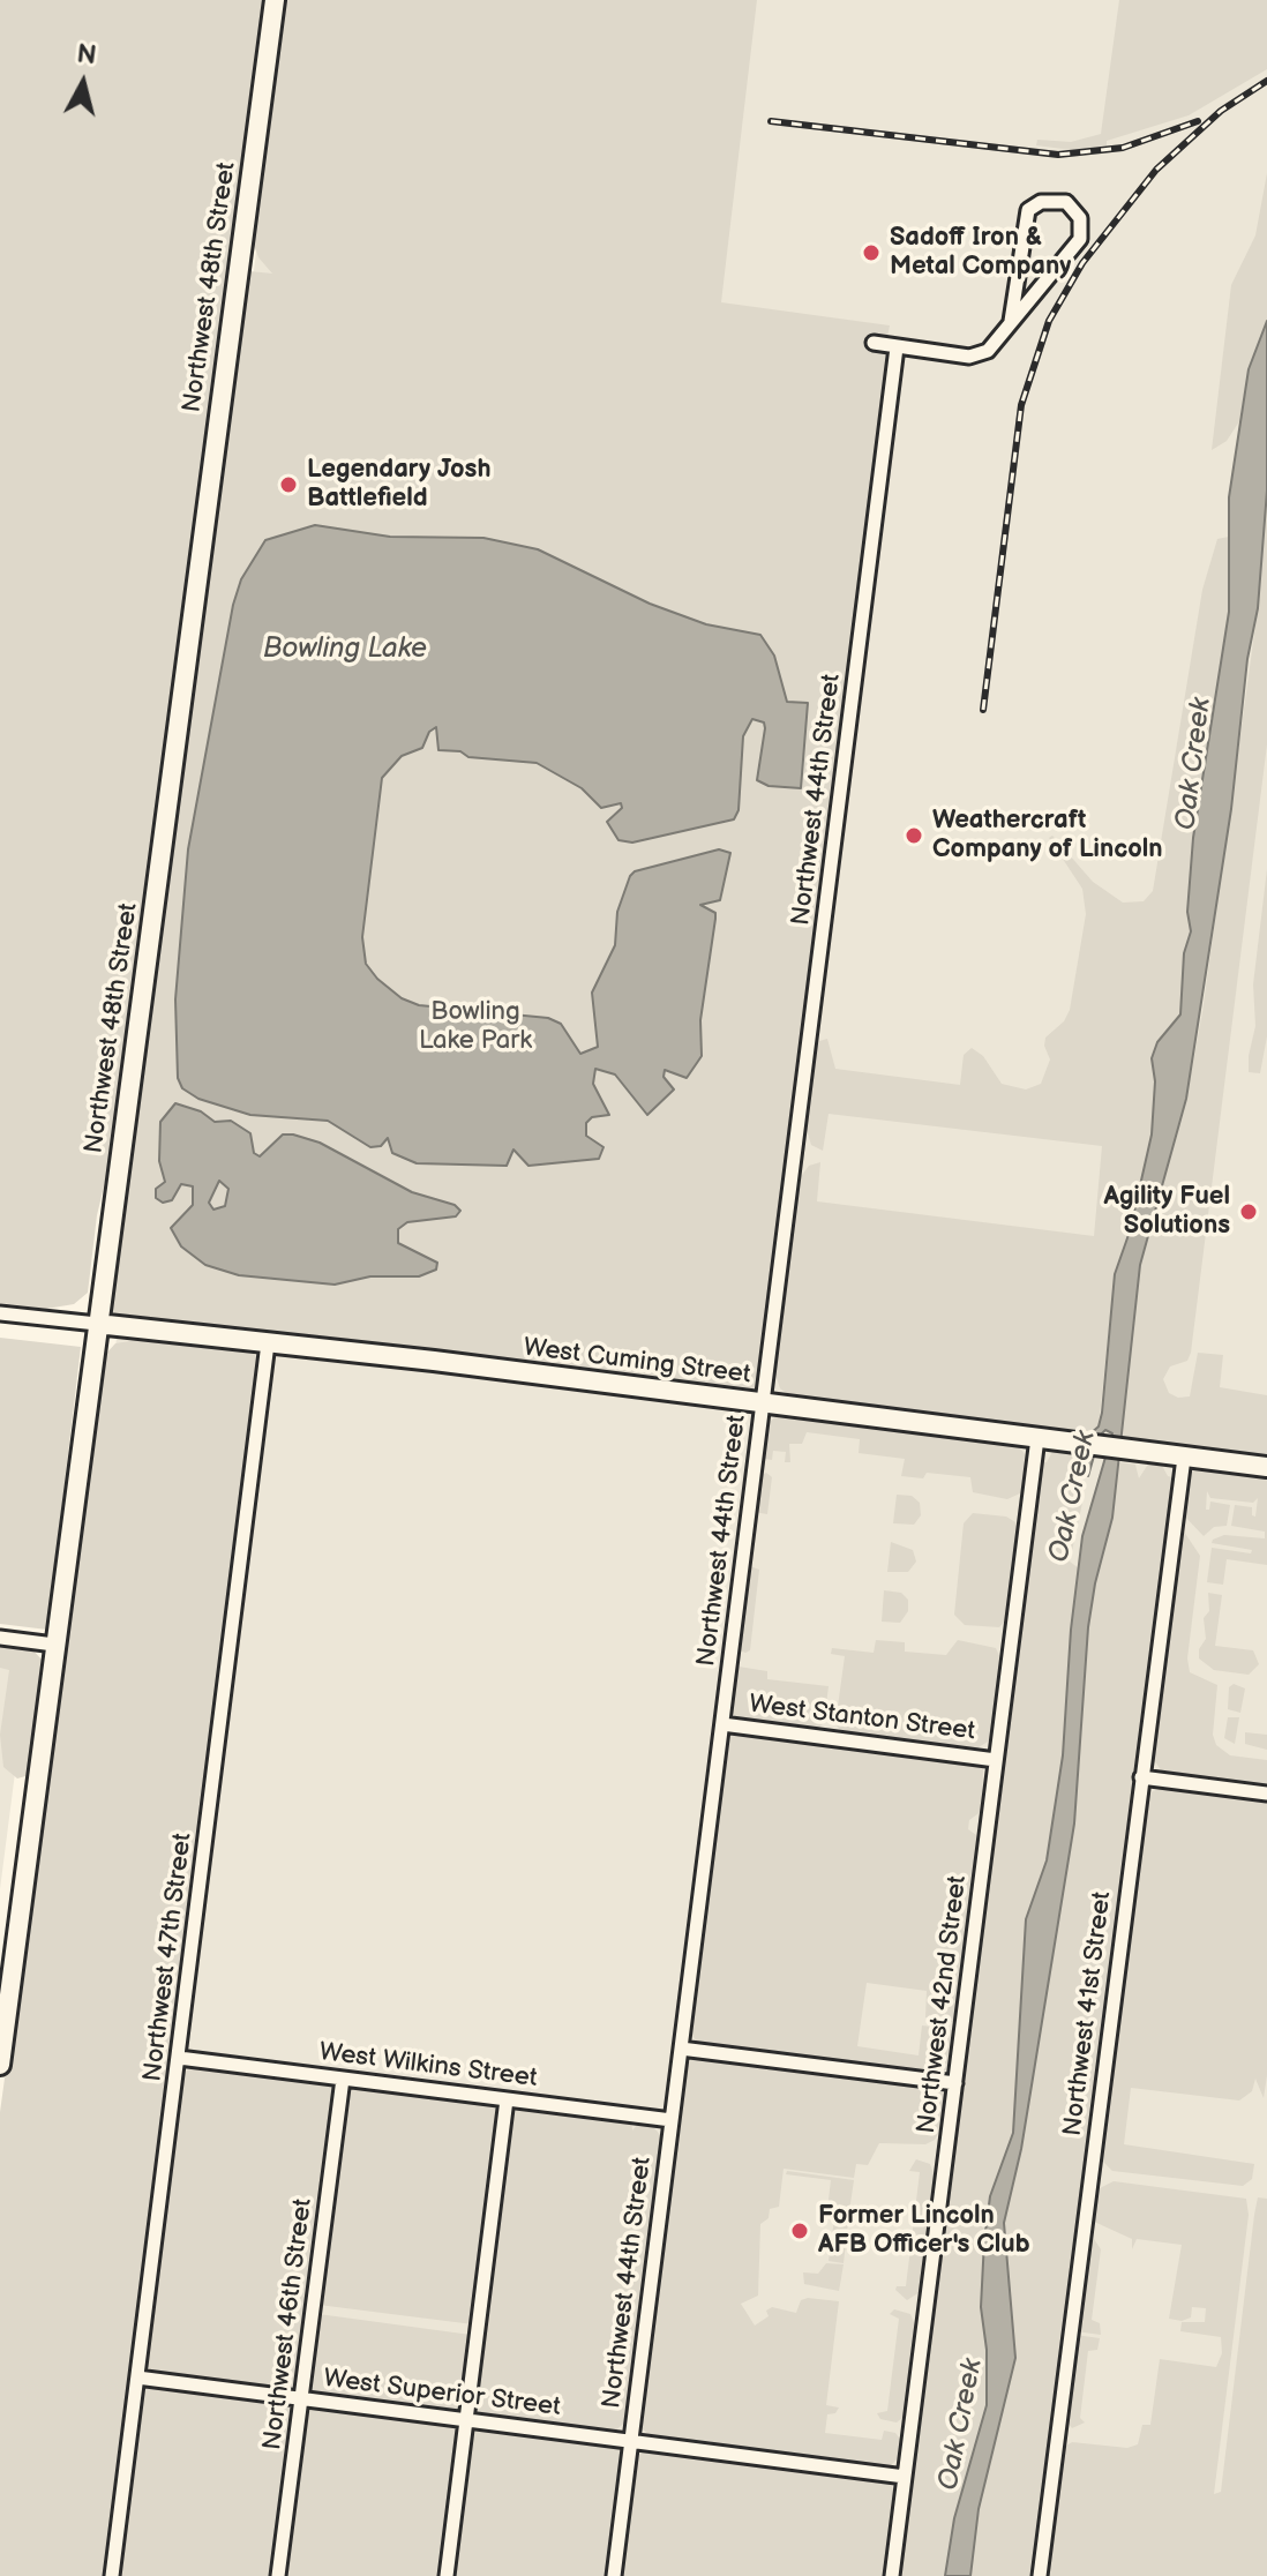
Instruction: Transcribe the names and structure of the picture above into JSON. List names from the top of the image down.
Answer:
{
  "streets": {
    "main road": ["Northwest 48th Street", "West Cuming Street"],
    "street": [
      "Northwest 44th Street",
      "West Stanton Street",
      "Northwest 47th Street",
      "Northwest 42nd Street",
      "Northwest 41st Street",
      "West Wilkins Street",
      "Northwest 46th Street",
      "West Superior Street"
    ]
  },
  "crossings": [
    ["Northwest 48th Street", "West Cuming Street"],
    ["Northwest 44th Street", "West Cuming Street"],
    ["Northwest 44th Street", "West Stanton Street"],
    ["Northwest 44th Street", "West Wilkins Street"],
    ["Northwest 44th Street", "West Superior Street"],
    ["West Cuming Street", "Northwest 47th Street"],
    ["West Cuming Street", "Northwest 42nd Street"],
    ["West Cuming Street", "Northwest 41st Street"],
    ["West Stanton Street", "Northwest 42nd Street"],
    ["Northwest 47th Street", "West Wilkins Street"],
    ["Northwest 47th Street", "West Superior Street"],
    ["Northwest 42nd Street", "West Superior Street"],
    ["West Wilkins Street", "Northwest 46th Street"],
    ["Northwest 46th Street", "West Superior Street"]
  ],
  "water": ["Bowling Lake", "Oak Creek"],
  "parks": ["Bowling Lake Park"],
  "places": [
    "Sadoff Iron & Metal Company",
    "Legendary Josh Battlefield",
    "Weathercraft Company of Lincoln",
    "Agility Fuel Solutions",
    "Former Lincoln AFB Officer's Club"
  ],
  "north": "top"
}
